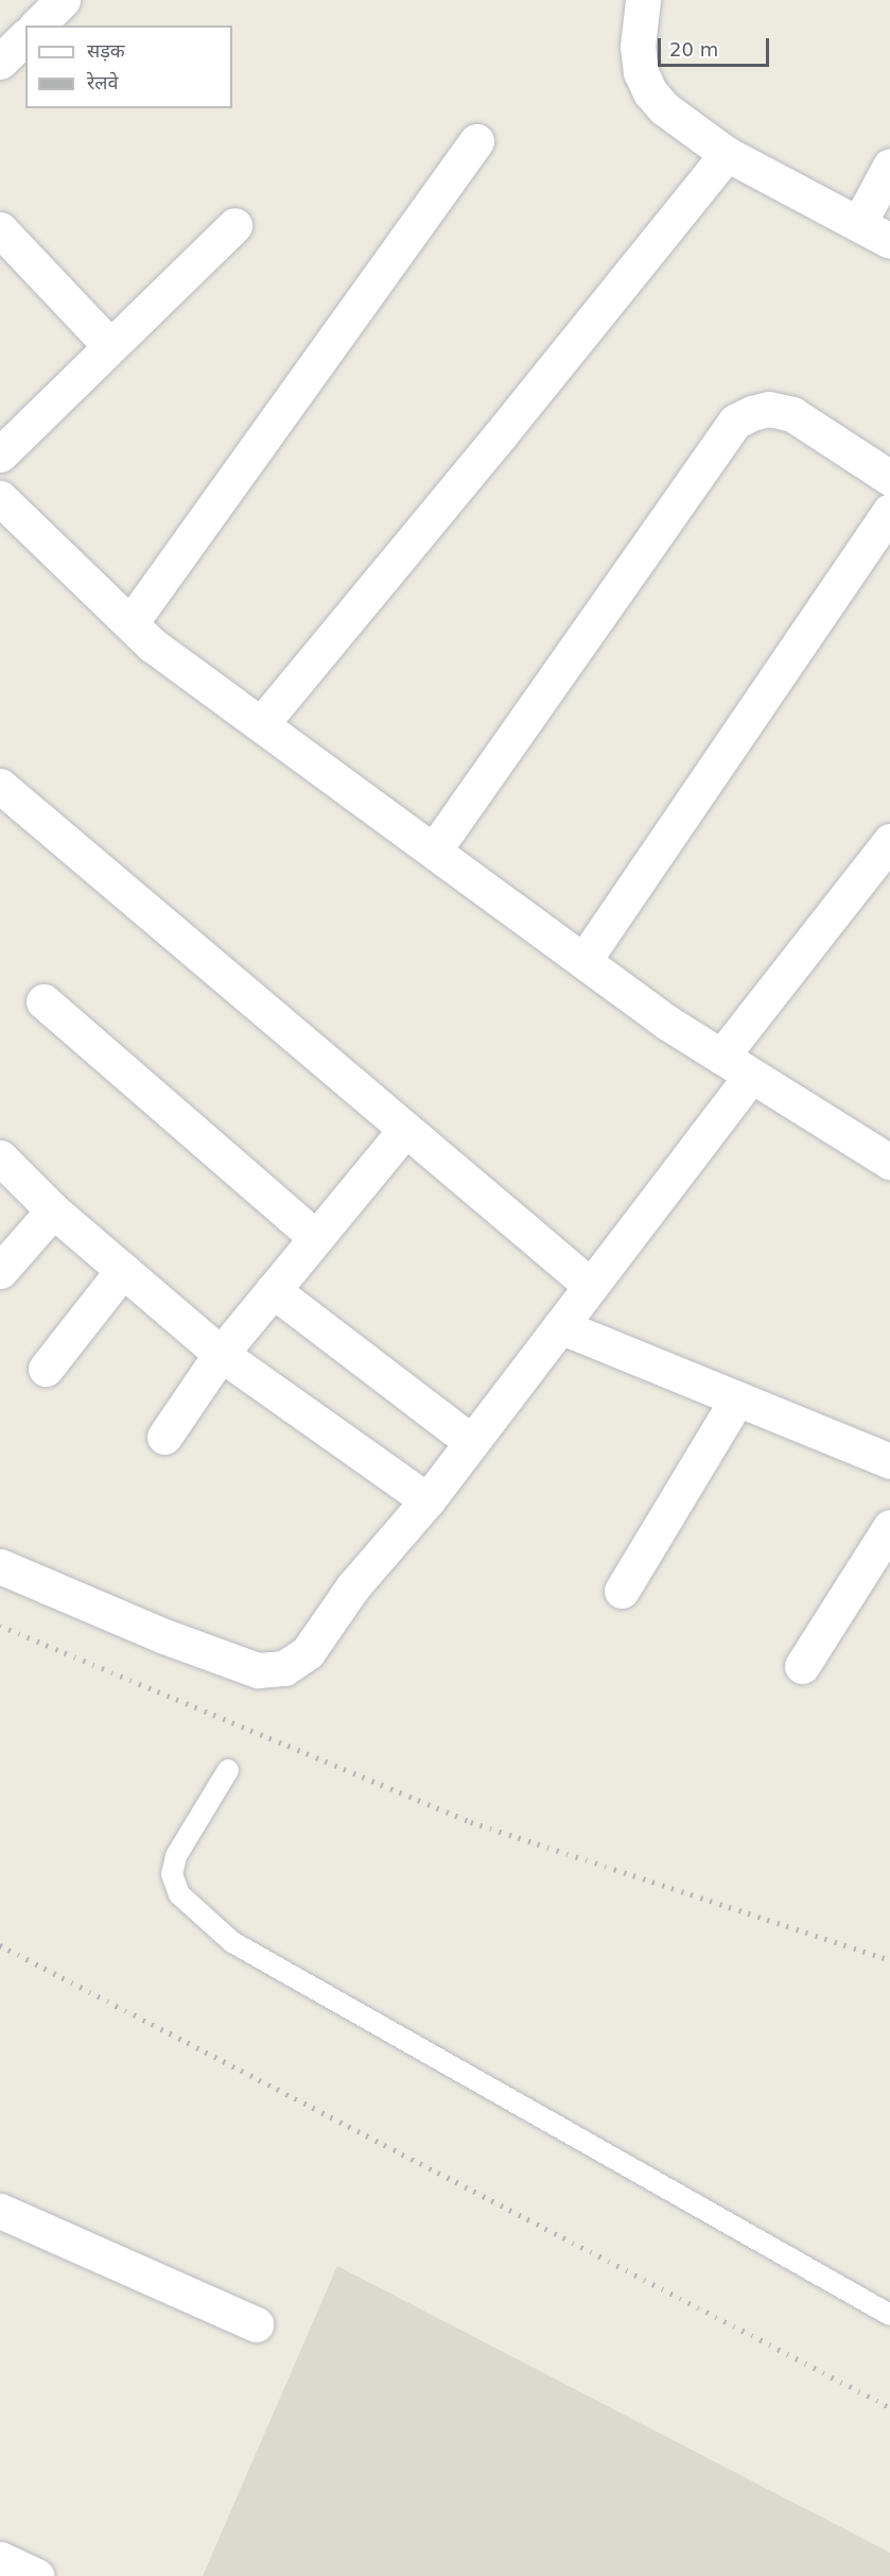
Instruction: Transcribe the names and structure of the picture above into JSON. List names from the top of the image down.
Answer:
{
  "legend": ["सड़क", "रेलवे"],
  "scale_bar": "20 m"
}
